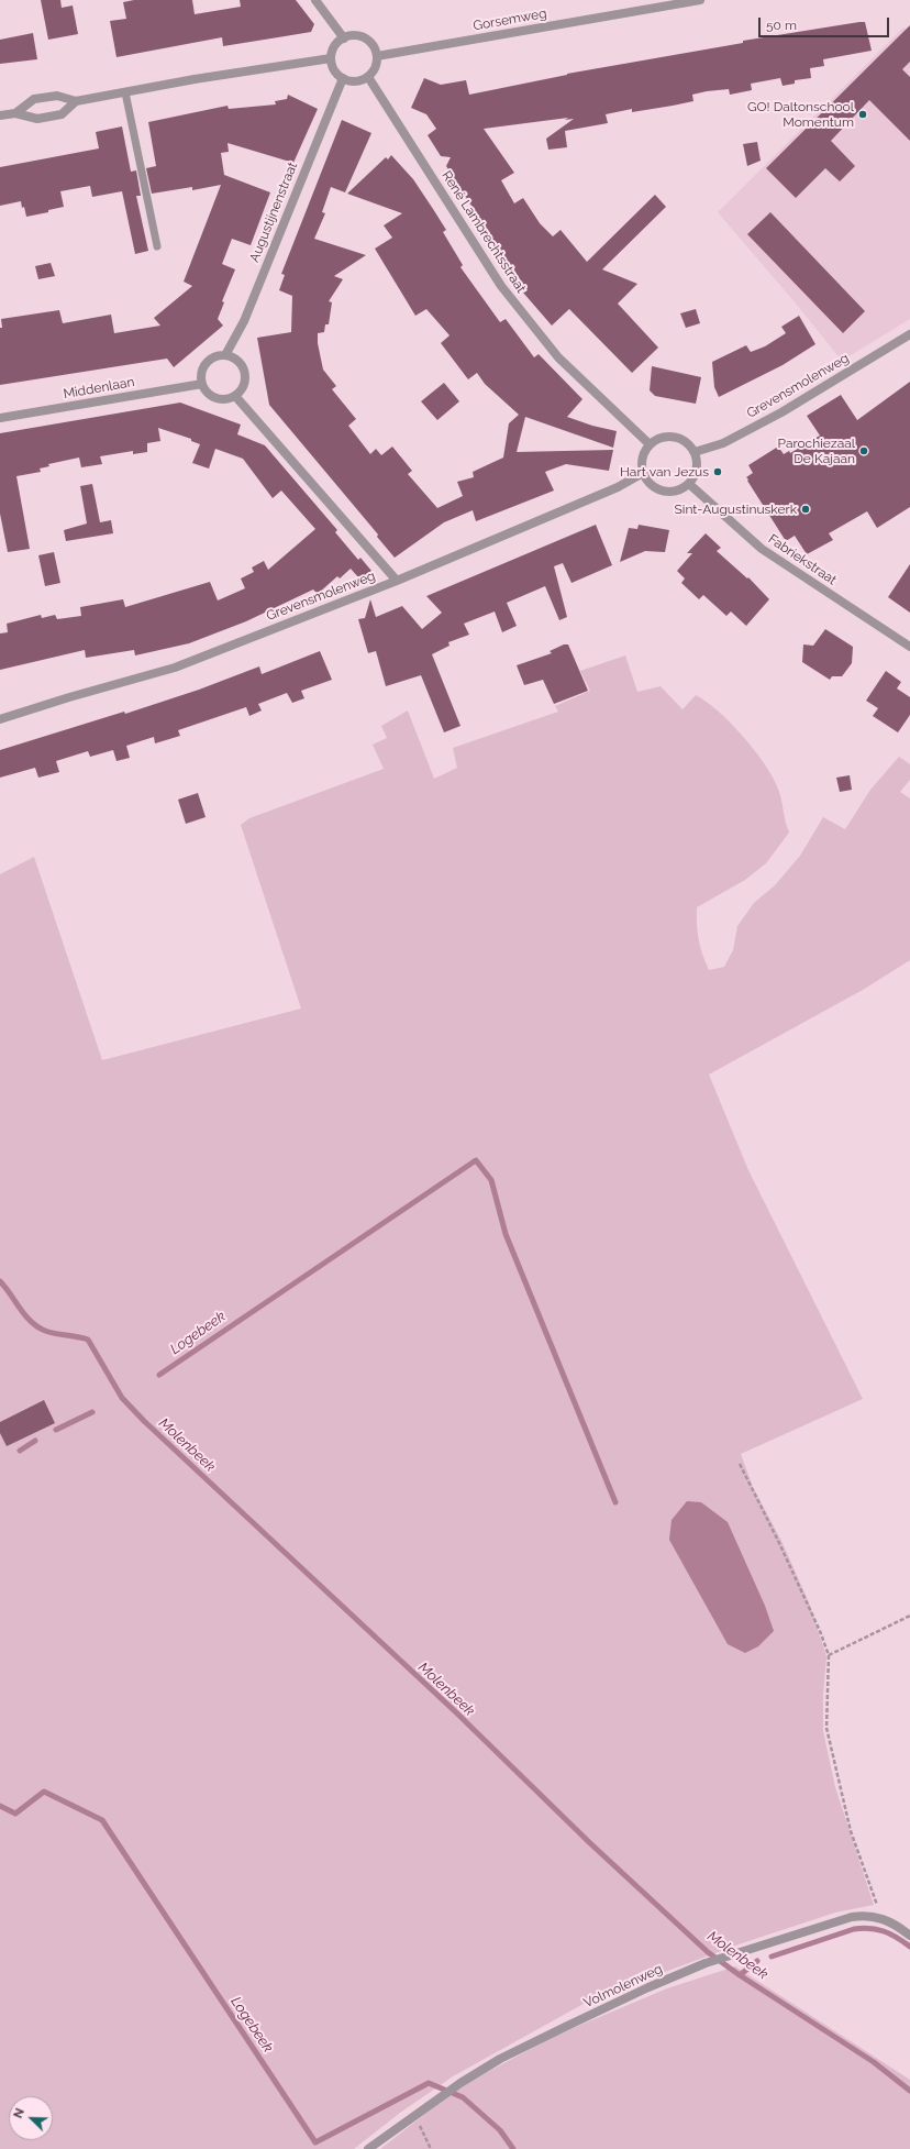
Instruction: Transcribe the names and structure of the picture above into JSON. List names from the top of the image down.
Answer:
{
  "streets": {
    "street": [
      "Gorsemweg",
      "Augustijnenstraat",
      "René Lambrechtsstraat",
      "Grevensmolenweg",
      "Middenlaan",
      "Fabriekstraat",
      "Volmolenweg"
    ]
  },
  "crossings": [
    ["Gorsemweg", "Augustijnenstraat"],
    ["Gorsemweg", "René Lambrechtsstraat"],
    ["Augustijnenstraat", "René Lambrechtsstraat"],
    ["Augustijnenstraat", "Middenlaan"],
    ["René Lambrechtsstraat", "Grevensmolenweg"],
    ["René Lambrechtsstraat", "Fabriekstraat"],
    ["Grevensmolenweg", "Fabriekstraat"]
  ],
  "water": ["Logebeek", "Molenbeek"],
  "places": [
    "GO! Daltonschool Momentum",
    "Parochiezaal De Kajaan",
    "Hart van Jezus",
    "Sint-Augustinuskerk"
  ],
  "scale_bar": "50 m",
  "north": "top left"
}
